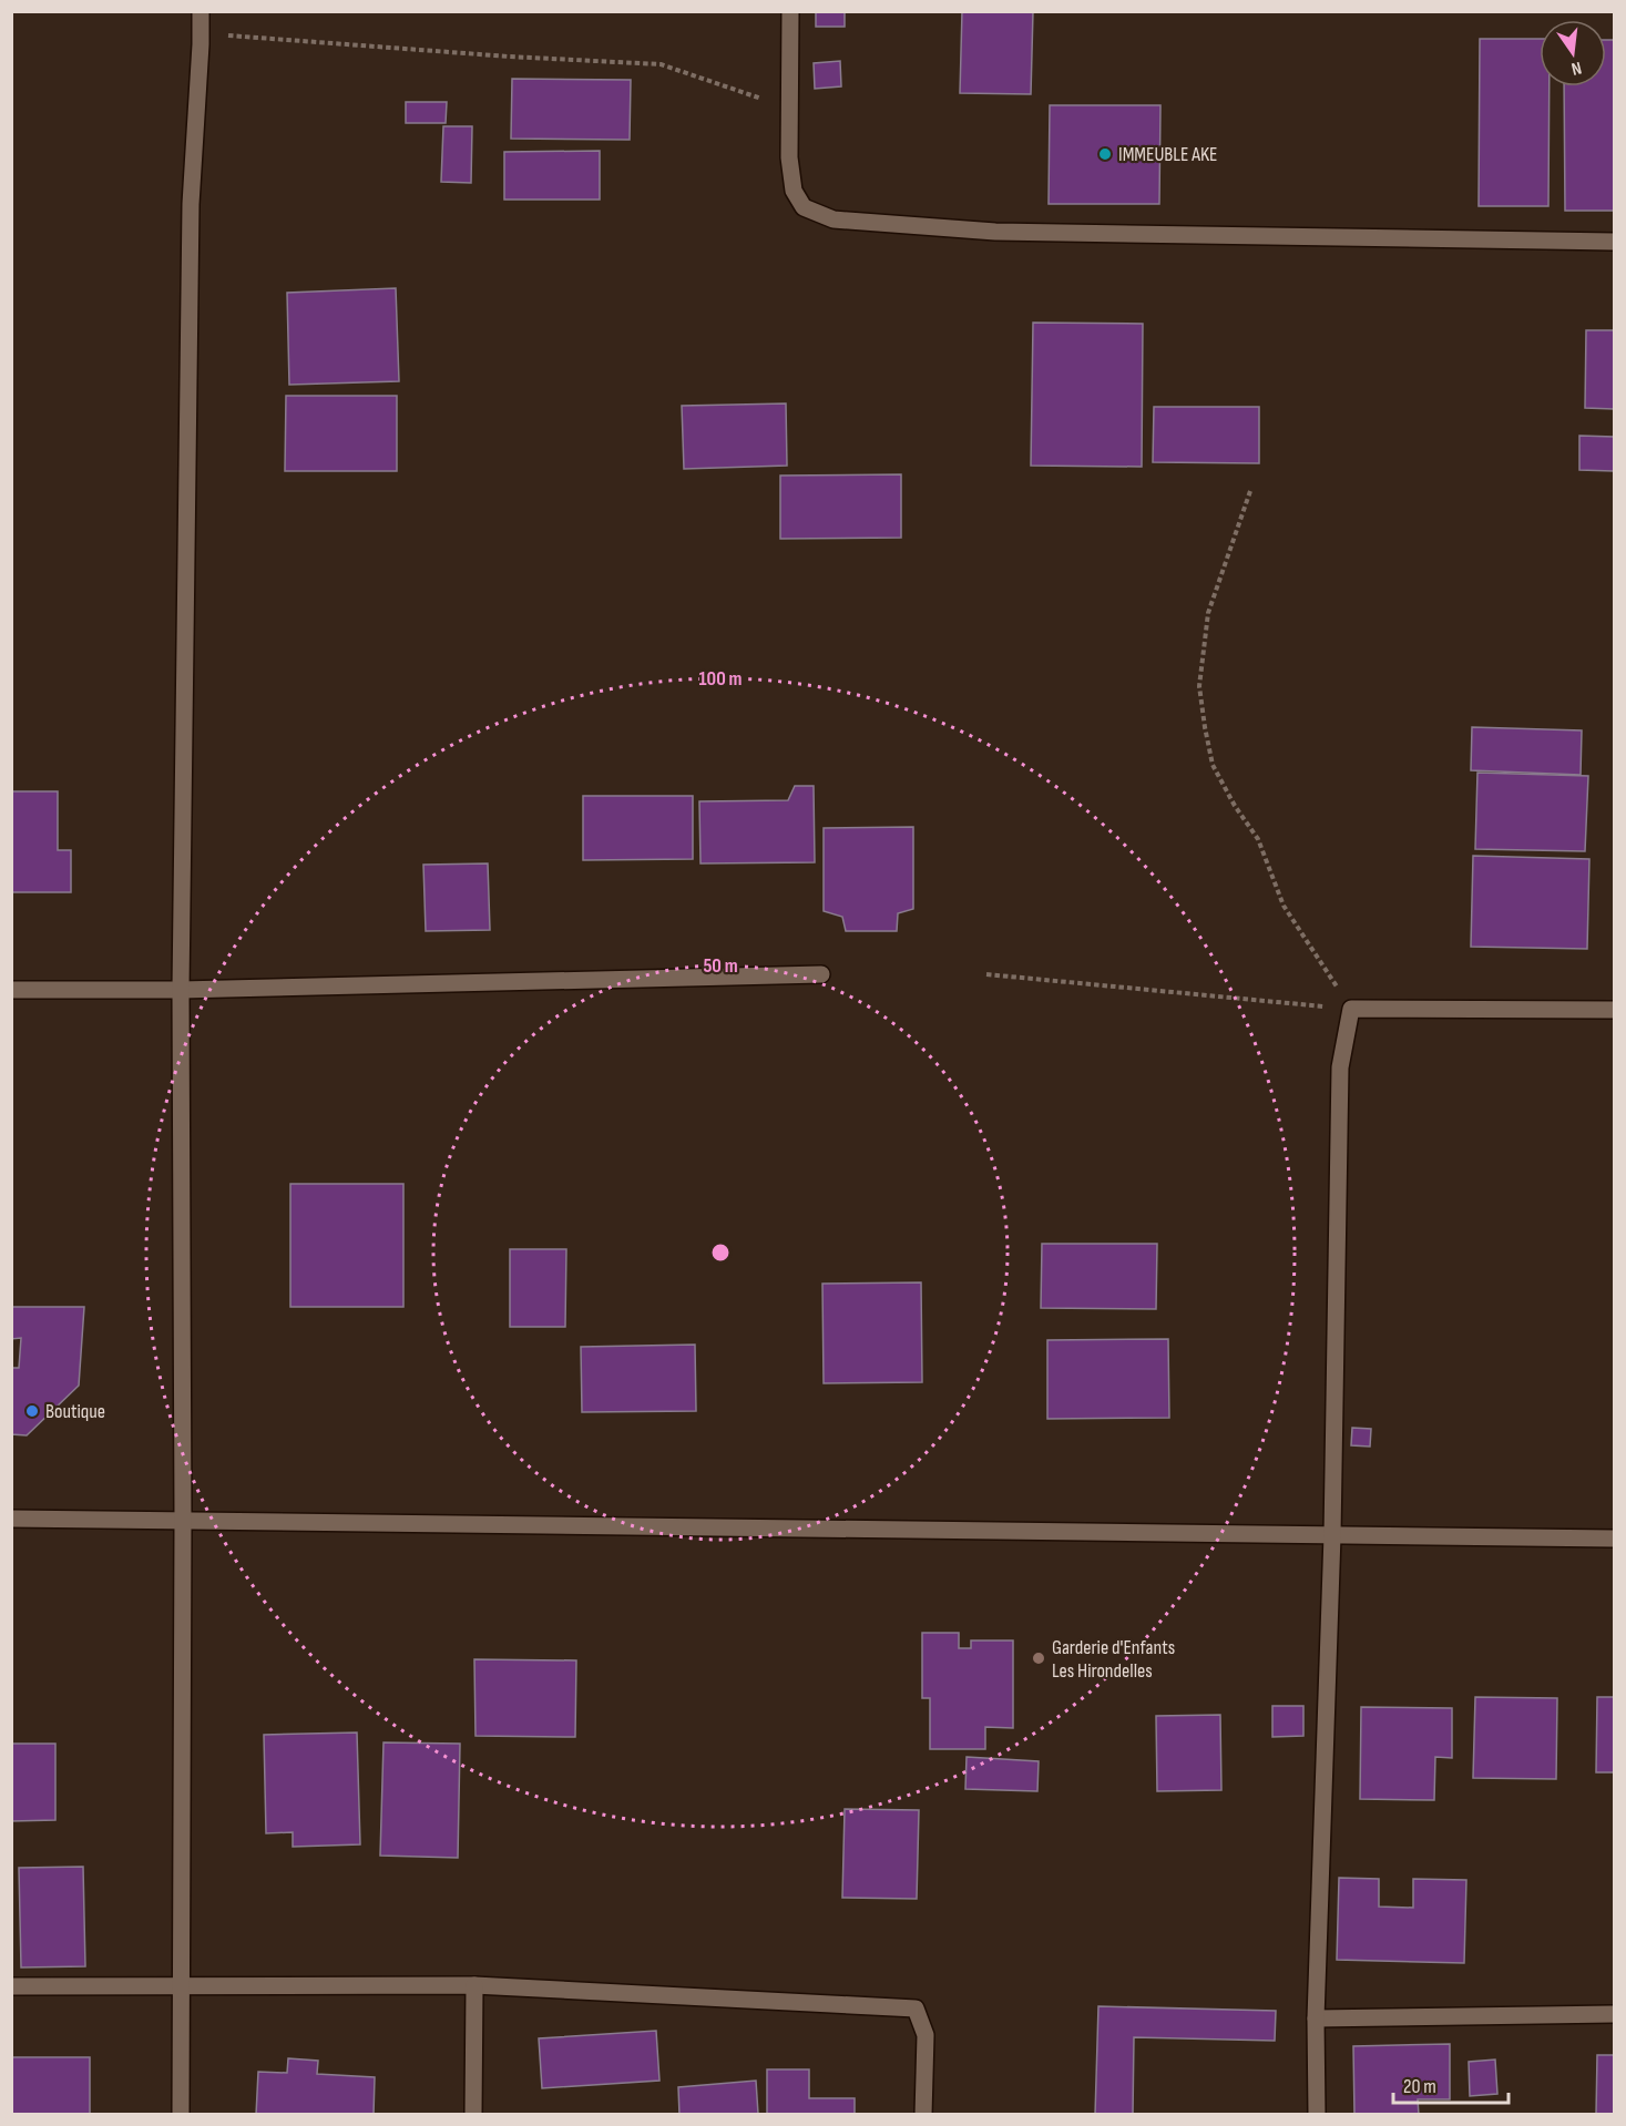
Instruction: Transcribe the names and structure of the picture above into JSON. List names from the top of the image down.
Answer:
{
  "places": ["IMMEUBLE AKE", "Boutique", "Garderie d'Enfants Les Hirondelles"],
  "scale_bar": "20 m",
  "north": "bottom",
  "rings": ["100 m", "50 m"]
}
